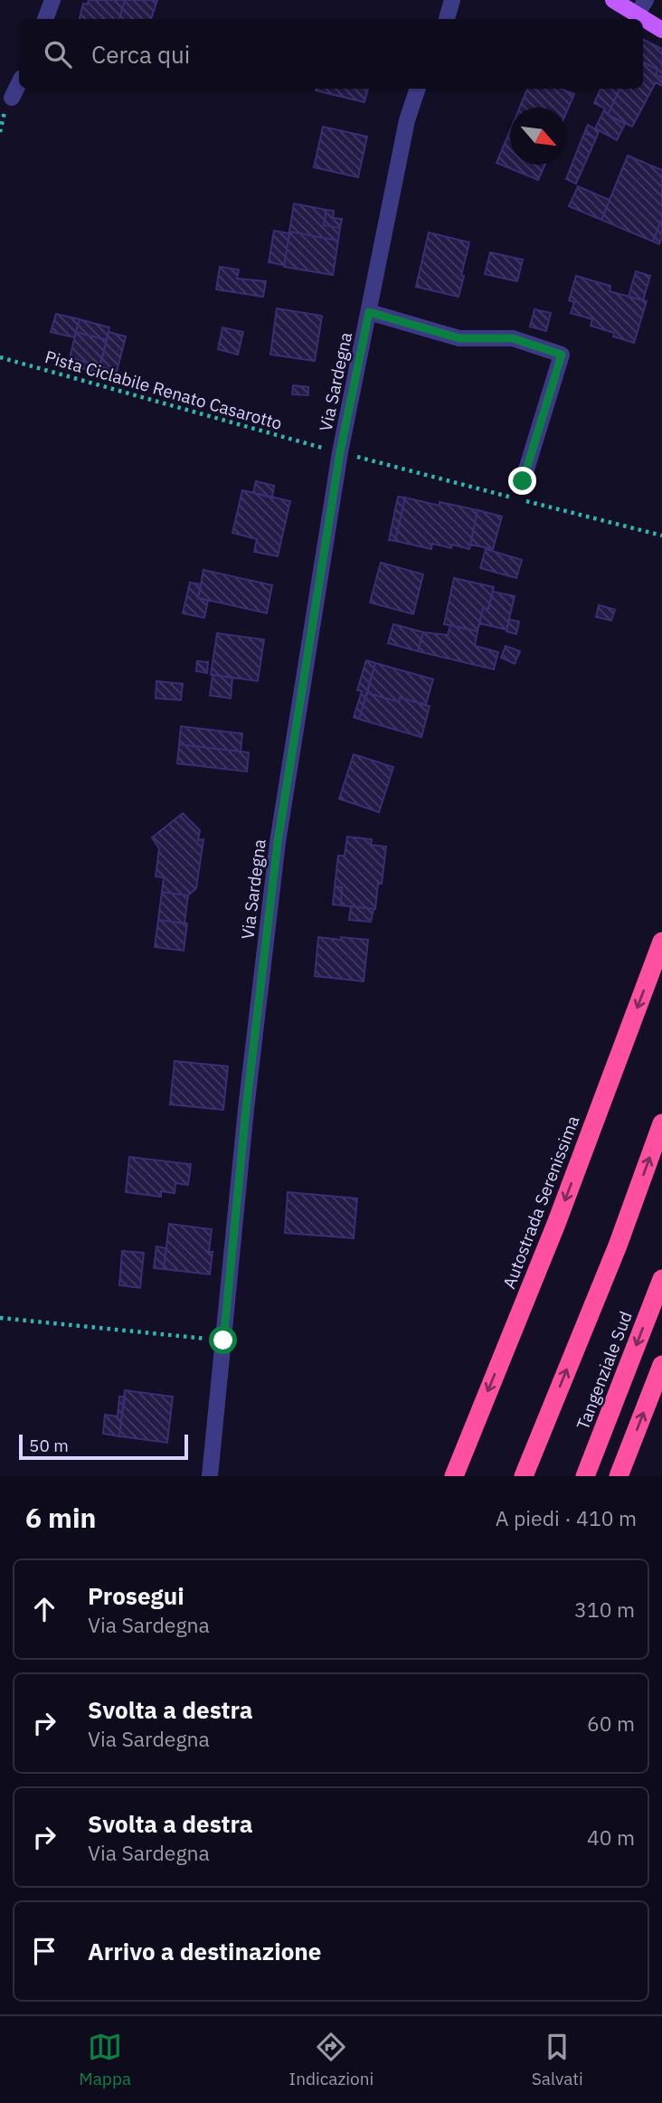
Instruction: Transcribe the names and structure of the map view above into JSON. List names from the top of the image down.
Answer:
{
  "streets": {
    "highway": ["Autostrada Serenissima", "Tangenziale Sud"],
    "street": ["Via Sardegna"],
    "path": ["Pista Ciclabile Renato Casarotto"]
  },
  "scale_bar": "50 m",
  "north": "bottom right",
  "page": {
    "search": "Cerca qui",
    "scale": "50 m",
    "heading": ["6 min", "A piedi · 410 m"],
    "list": [
      ["Prosegui", "Via Sardegna", "310 m"],
      ["Svolta a destra", "Via Sardegna", "60 m"],
      ["Svolta a destra", "Via Sardegna", "40 m"],
      "Arrivo a destinazione"
    ],
    "nav": ["Mappa", "Indicazioni", "Salvati"]
  }
}
